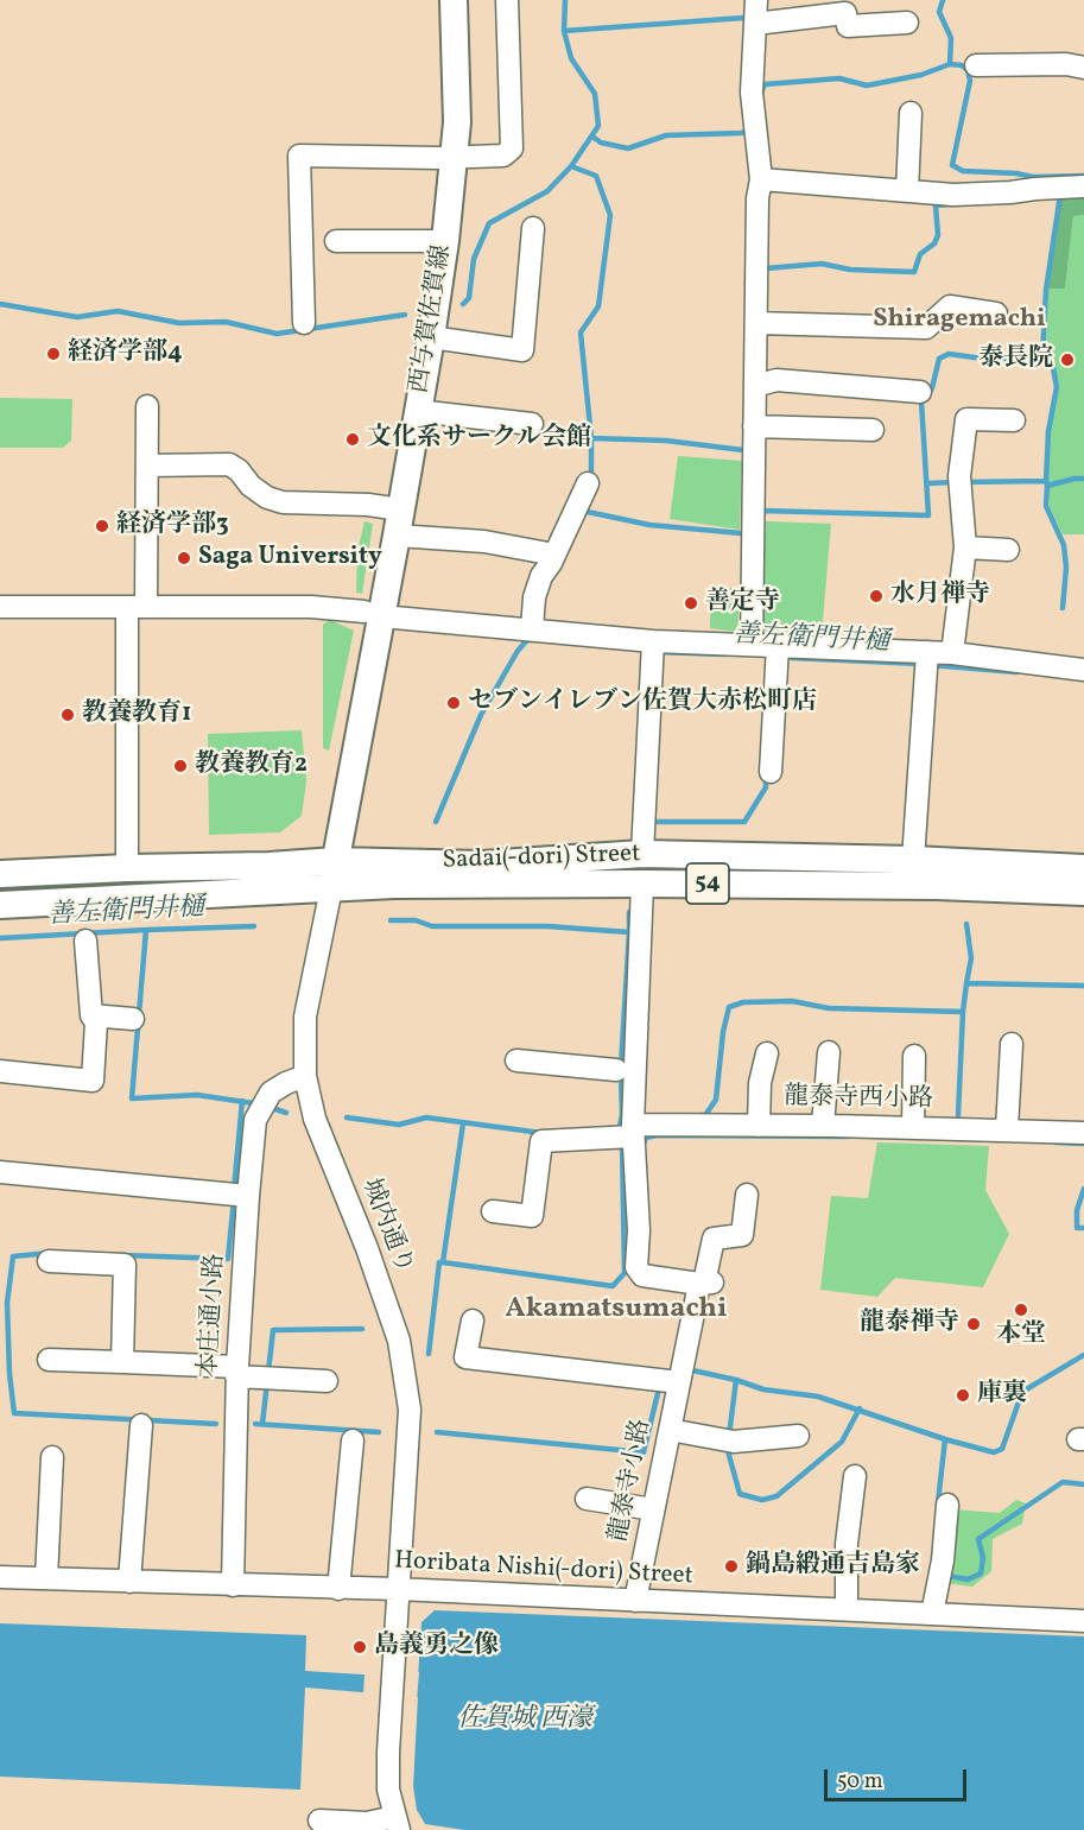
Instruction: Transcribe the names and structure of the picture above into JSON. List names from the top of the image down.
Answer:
{
  "streets": {
    "main road": ["西与賀佐賀線", "Sadai(-dori) Street", "54"],
    "street": [
      "龍泰寺西小路",
      "城内通り",
      "本庄通小路",
      "龍泰寺小路",
      "Horibata Nishi(-dori) Street"
    ]
  },
  "crossings": [
    ["西与賀佐賀線", "Sadai(-dori) Street"],
    ["西与賀佐賀線", "城内通り"],
    ["Sadai(-dori) Street", "城内通り"],
    ["城内通り", "本庄通小路"],
    ["城内通り", "Horibata Nishi(-dori) Street"],
    ["本庄通小路", "Horibata Nishi(-dori) Street"],
    ["龍泰寺小路", "Horibata Nishi(-dori) Street"]
  ],
  "districts": ["Shiragemachi", "Akamatsumachi"],
  "water": ["善左衛門井樋", "佐賀城 西濠"],
  "places": [
    "経済学部4",
    "泰長院",
    "文化系サークル会館",
    "経済学部3",
    "Saga University",
    "水月禅寺",
    "善定寺",
    "セブンイレブン佐賀大赤松町店",
    "教養教育1",
    "教養教育2",
    "本堂",
    "龍泰禅寺",
    "庫裏",
    "鍋島緞通吉島家",
    "島義勇之像"
  ],
  "scale_bar": "50 m"
}
